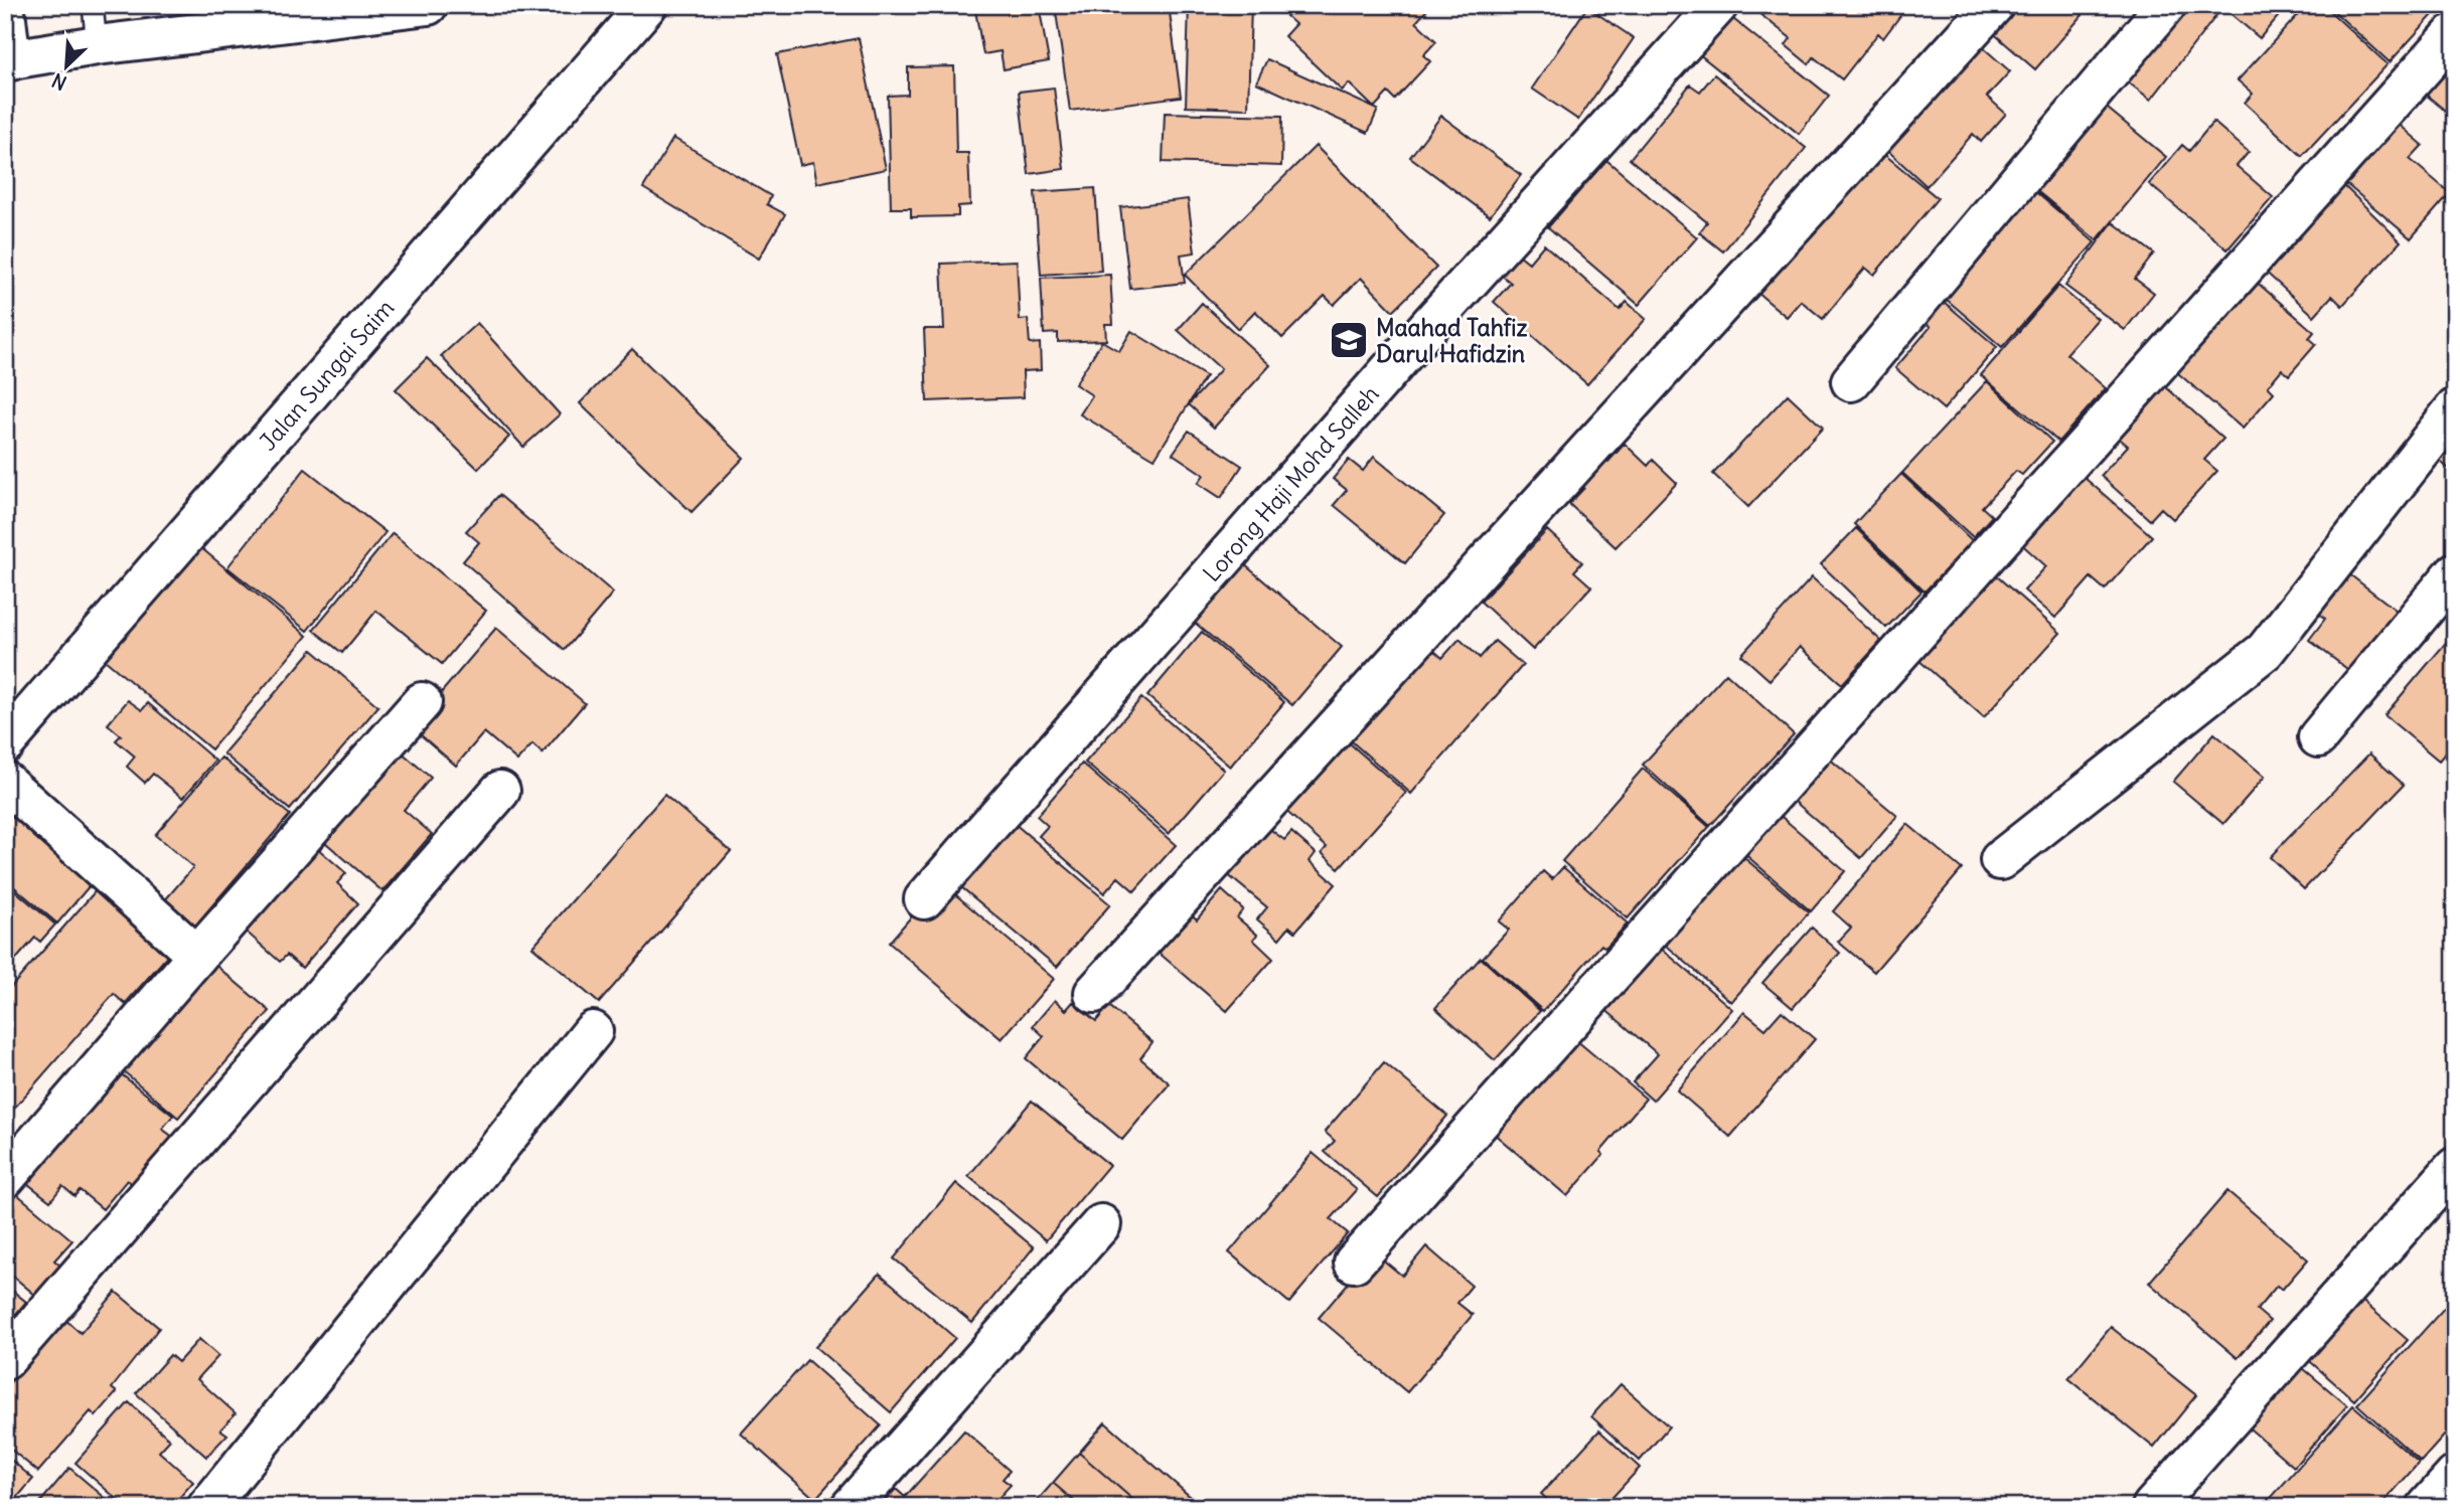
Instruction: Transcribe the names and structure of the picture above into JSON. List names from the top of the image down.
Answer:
{
  "streets": {
    "street": ["Jalan Sungai Saim", "Lorong Haji Mohd Salleh"]
  },
  "places": {
    "school or university": ["Maahad Tahfiz Darul Hafidzin"]
  },
  "north": "bottom left"
}
